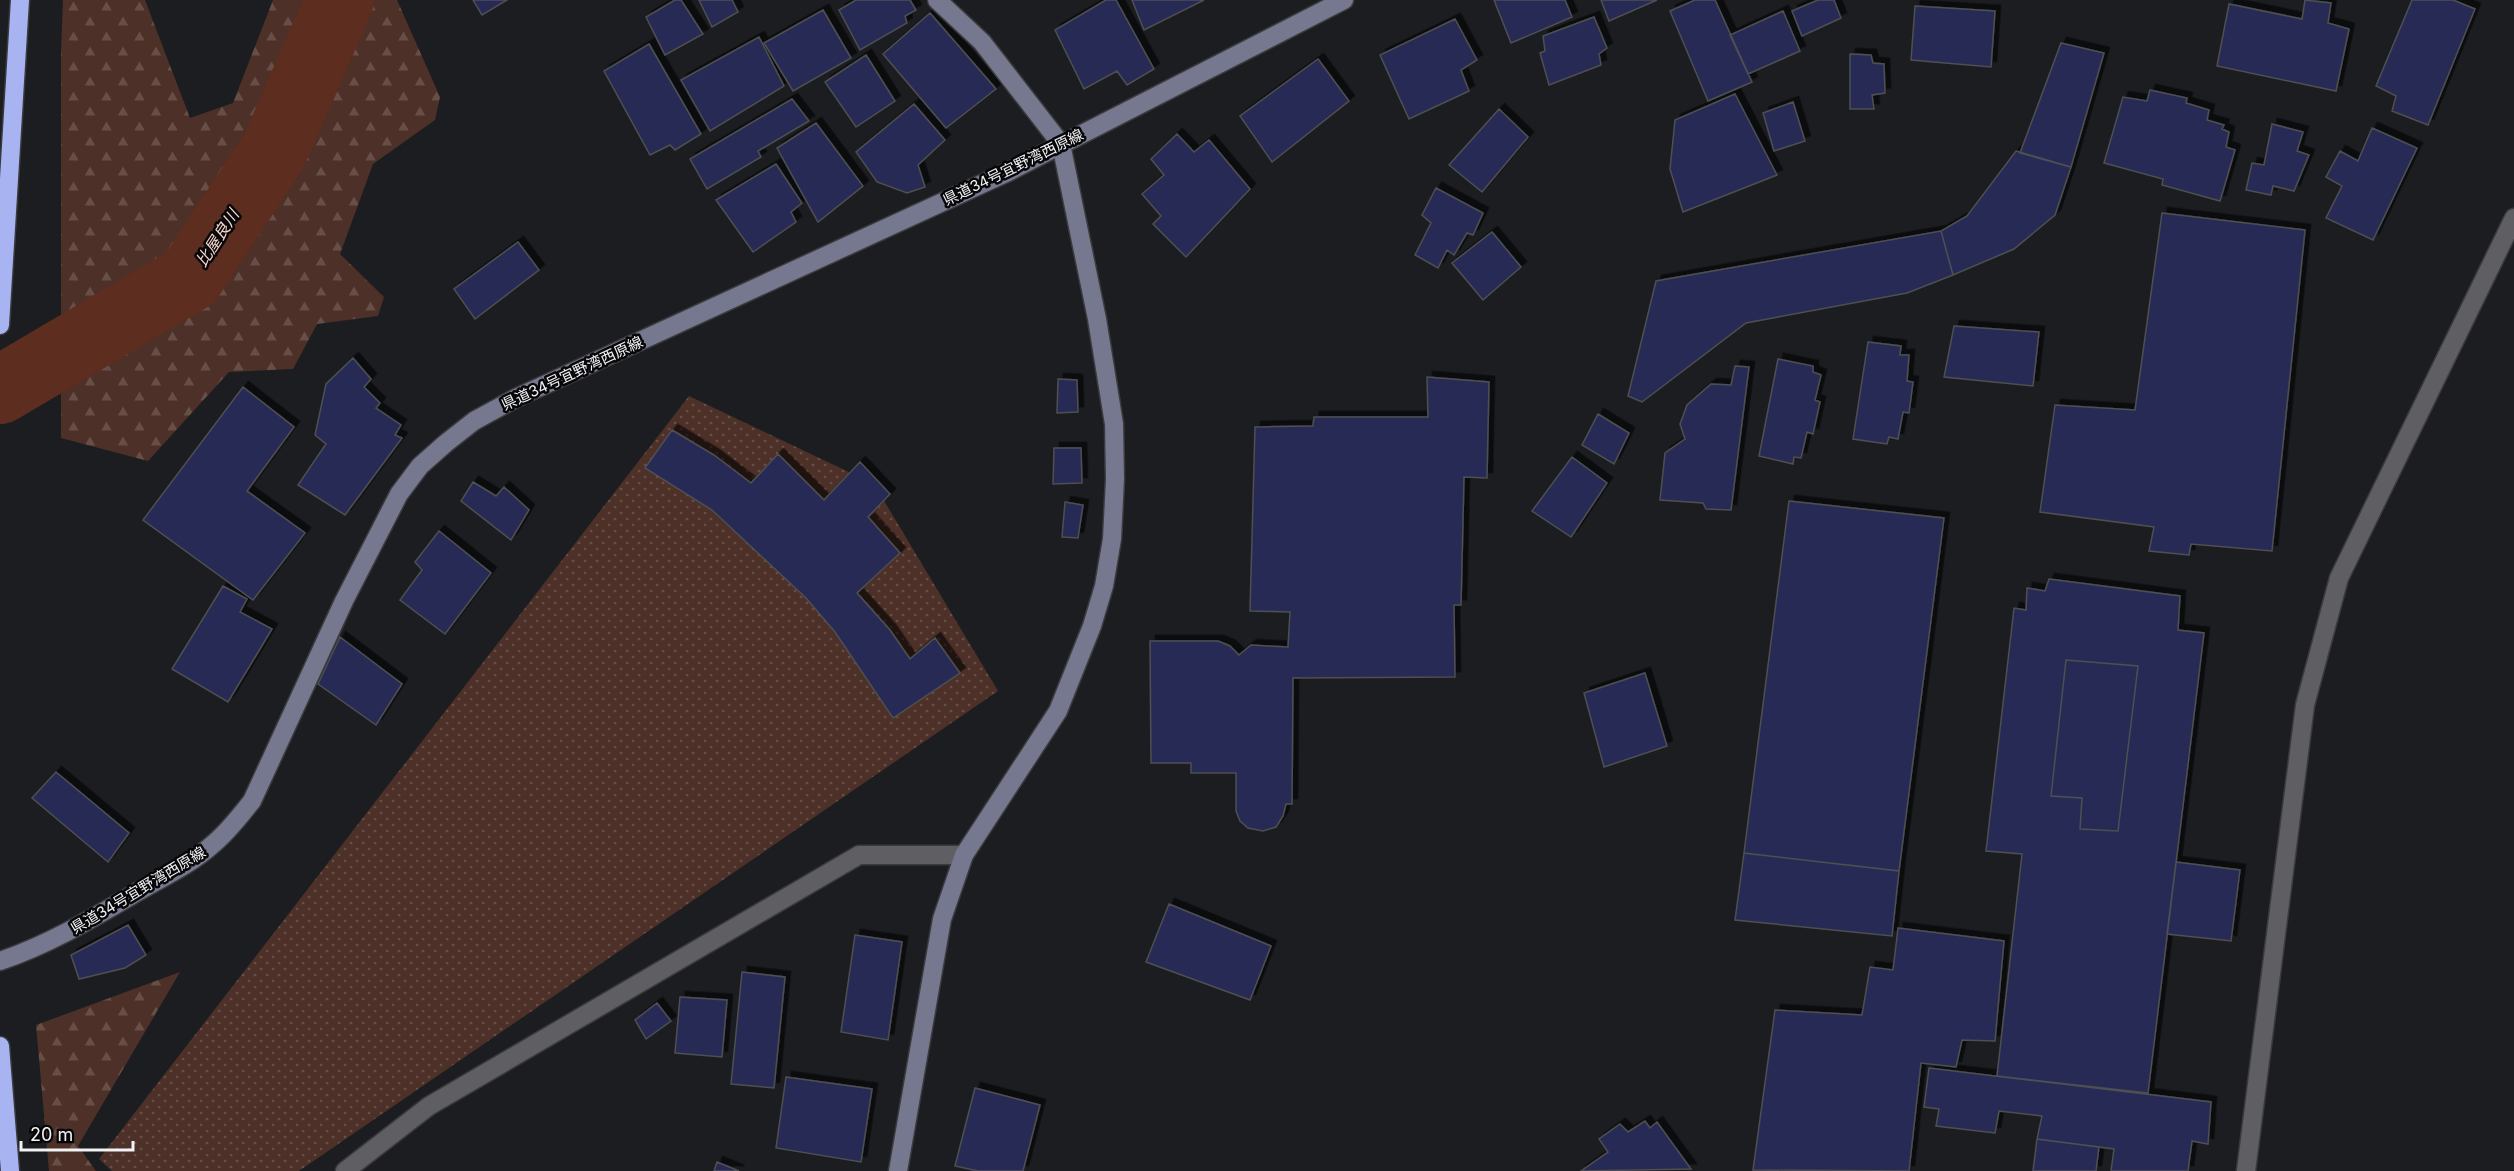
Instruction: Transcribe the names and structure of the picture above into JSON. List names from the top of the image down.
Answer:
{
  "streets": {
    "main road": ["県道34号宜野湾西原線"]
  },
  "water": ["比屋良川"],
  "scale_bar": "20 m"
}
